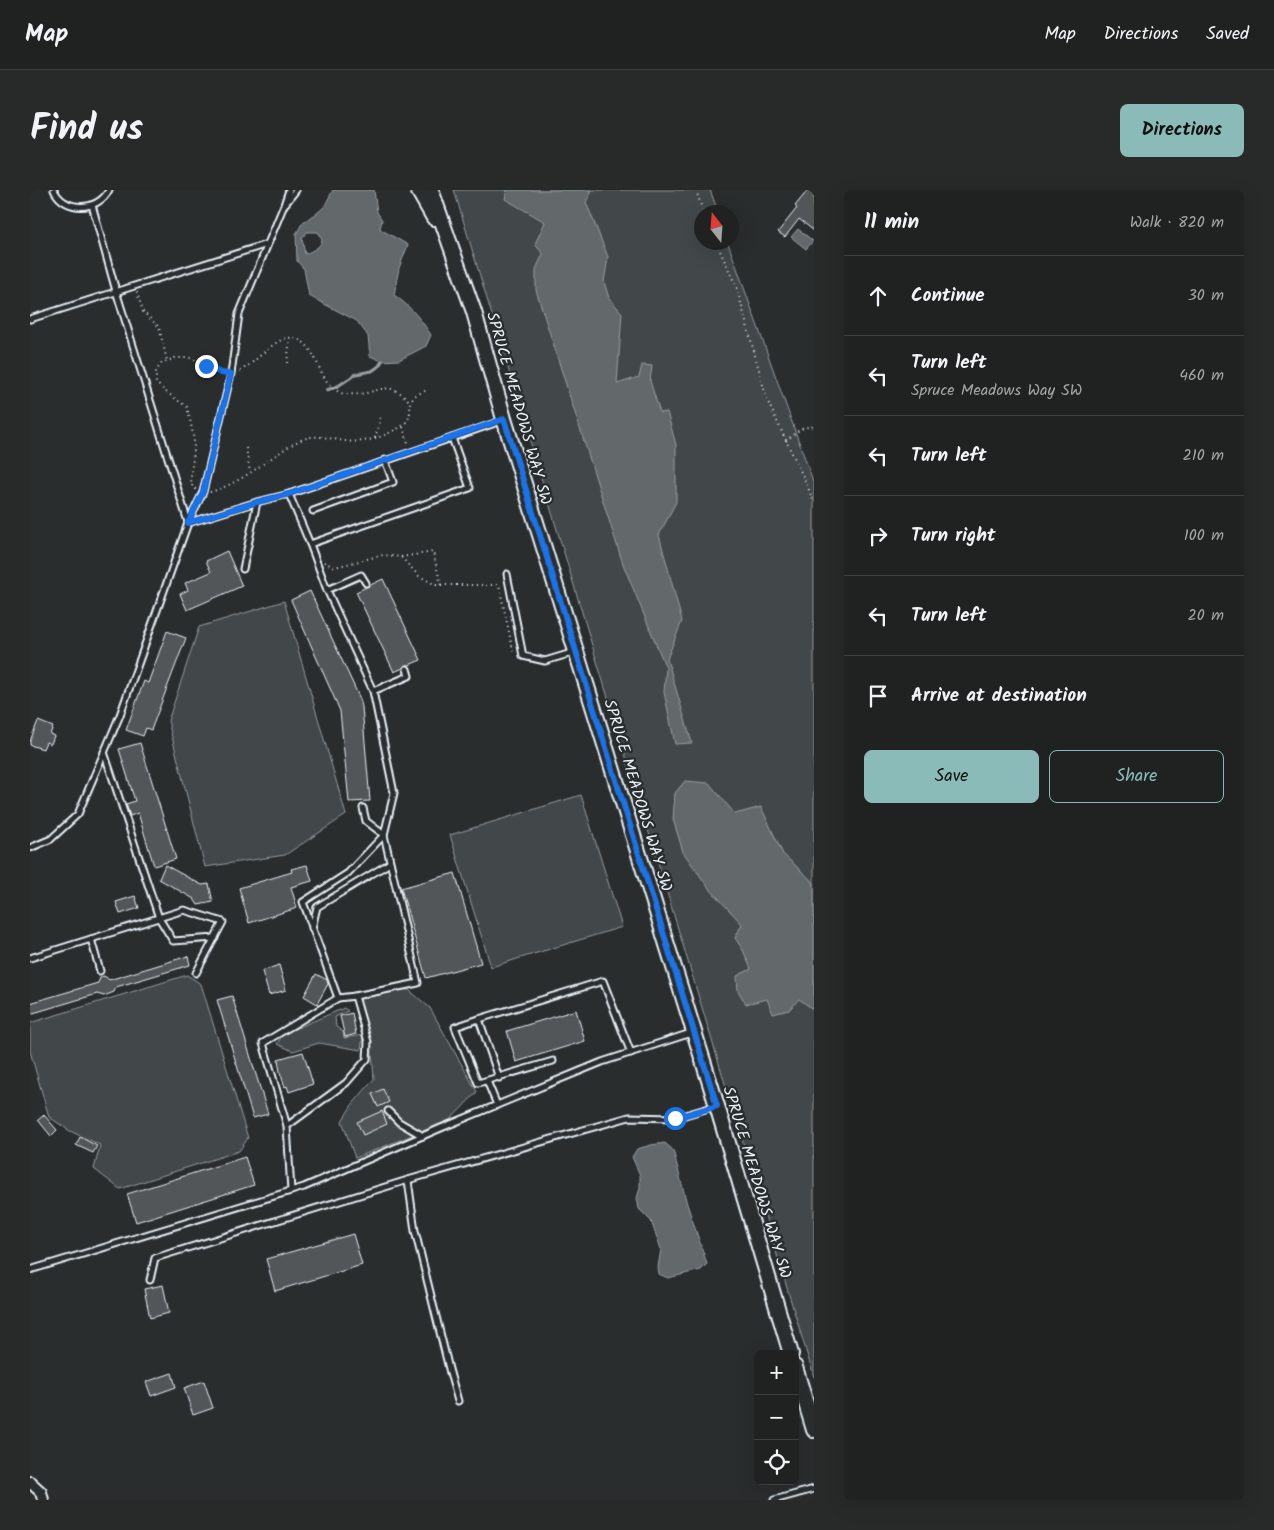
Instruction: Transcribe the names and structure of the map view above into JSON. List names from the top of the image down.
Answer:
{
  "streets": {
    "main road": ["SPRUCE MEADOWS WAY SW"]
  },
  "north": "top",
  "page": {
    "header": "Map",
    "nav": ["Map", "Directions", "Saved"],
    "title": "Find us",
    "buttons": [
      "Directions",
      ["Save", "Share"]
    ],
    "heading": ["11 min", "Walk · 820 m"],
    "list": [
      ["Continue", "30 m"],
      ["Turn left", "Spruce Meadows Way SW", "460 m"],
      ["Turn left", "210 m"],
      ["Turn right", "100 m"],
      ["Turn left", "20 m"],
      "Arrive at destination"
    ],
    "map_buttons": ["+", "−"]
  }
}
